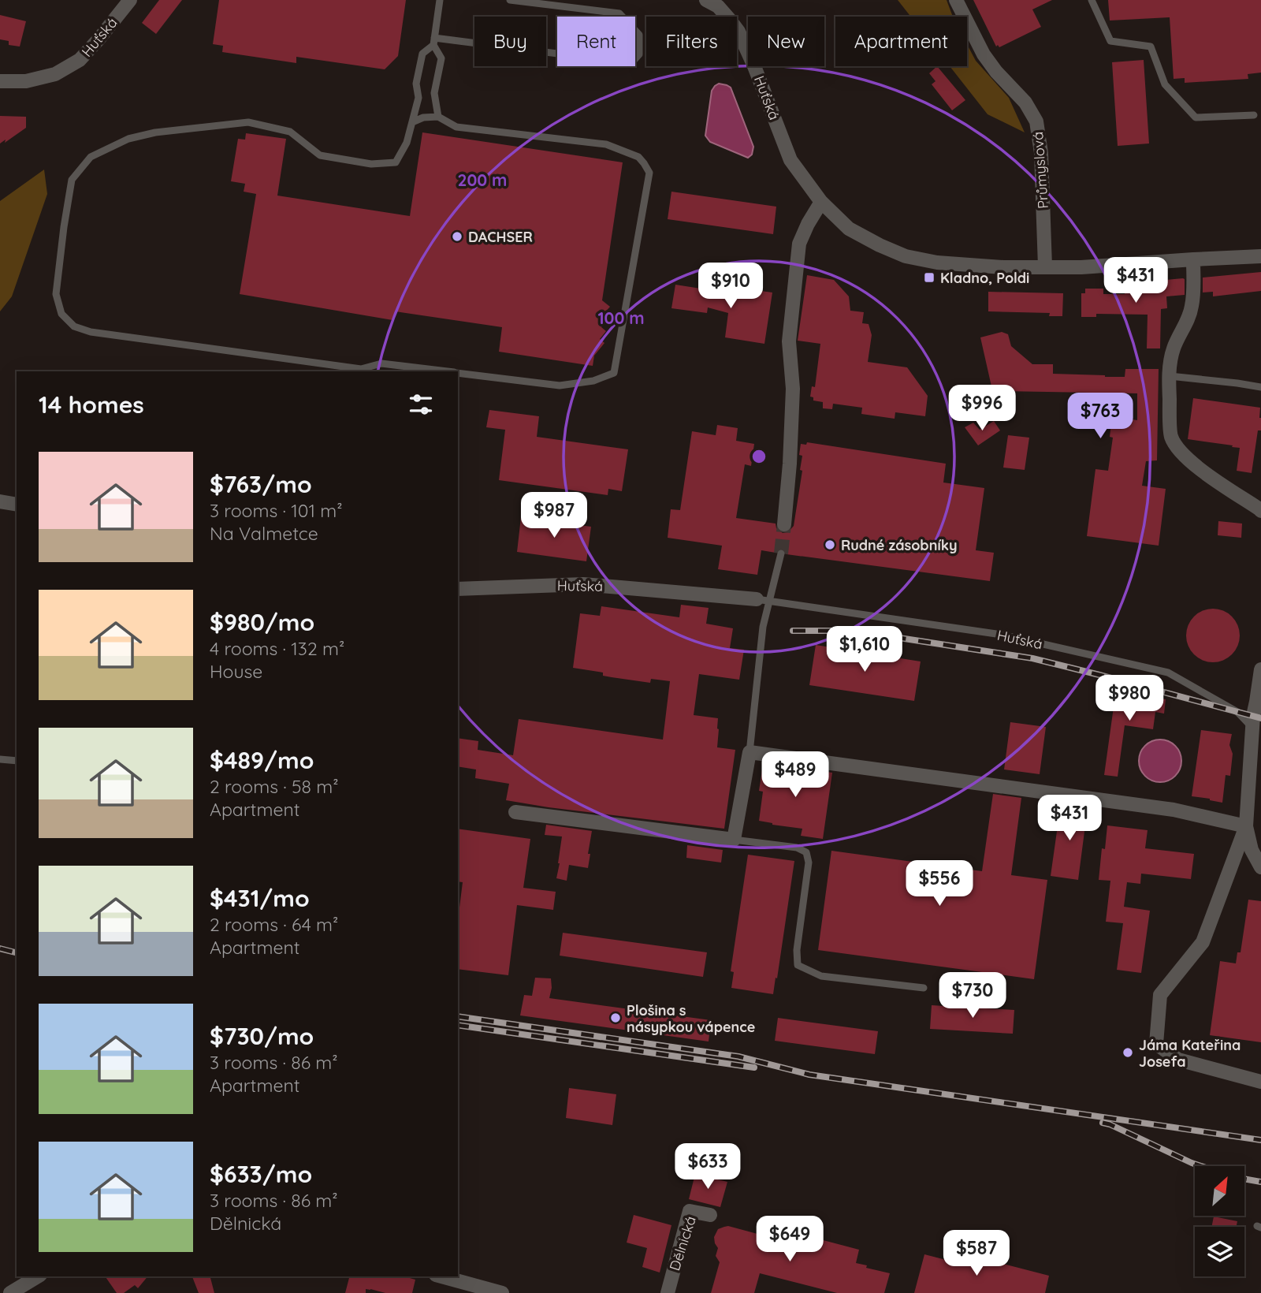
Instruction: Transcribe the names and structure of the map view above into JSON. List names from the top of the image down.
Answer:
{
  "streets": {
    "street": ["Huťská", "Průmyslová", "Dělnická"]
  },
  "crossings": [
    ["Huťská", "Průmyslová"]
  ],
  "places": {
    "other": [
      "DACHSER",
      "Rudné zásobníky",
      "Plošina s násypkou vápence",
      "Jáma Kateřina Josefa"
    ],
    "transit": ["Kladno, Poldi"]
  },
  "north": "top right",
  "page": {
    "chip": [
      "Buy",
      "Rent",
      "Filters",
      "New",
      "Apartment"
    ],
    "price": [
      "$431",
      "$910",
      "$996",
      "$763",
      "$987",
      "$1,610",
      "$980",
      "$489",
      "$431",
      "$556",
      "$730",
      "$633",
      "$649",
      "$587"
    ],
    "heading": "14 homes",
    "list": [
      {
        "name": "$763/mo",
        "note": "3 rooms · 101 m² · Na Valmetce"
      },
      {
        "name": "$980/mo",
        "note": "4 rooms · 132 m² · House"
      },
      {
        "name": "$489/mo",
        "note": "2 rooms · 58 m² · Apartment"
      },
      {
        "name": "$431/mo",
        "note": "2 rooms · 64 m² · Apartment"
      },
      {
        "name": "$730/mo",
        "note": "3 rooms · 86 m² · Apartment"
      },
      {
        "name": "$633/mo",
        "note": "3 rooms · 86 m² · Dělnická"
      }
    ]
  },
  "rings": ["200 m", "100 m"]
}
